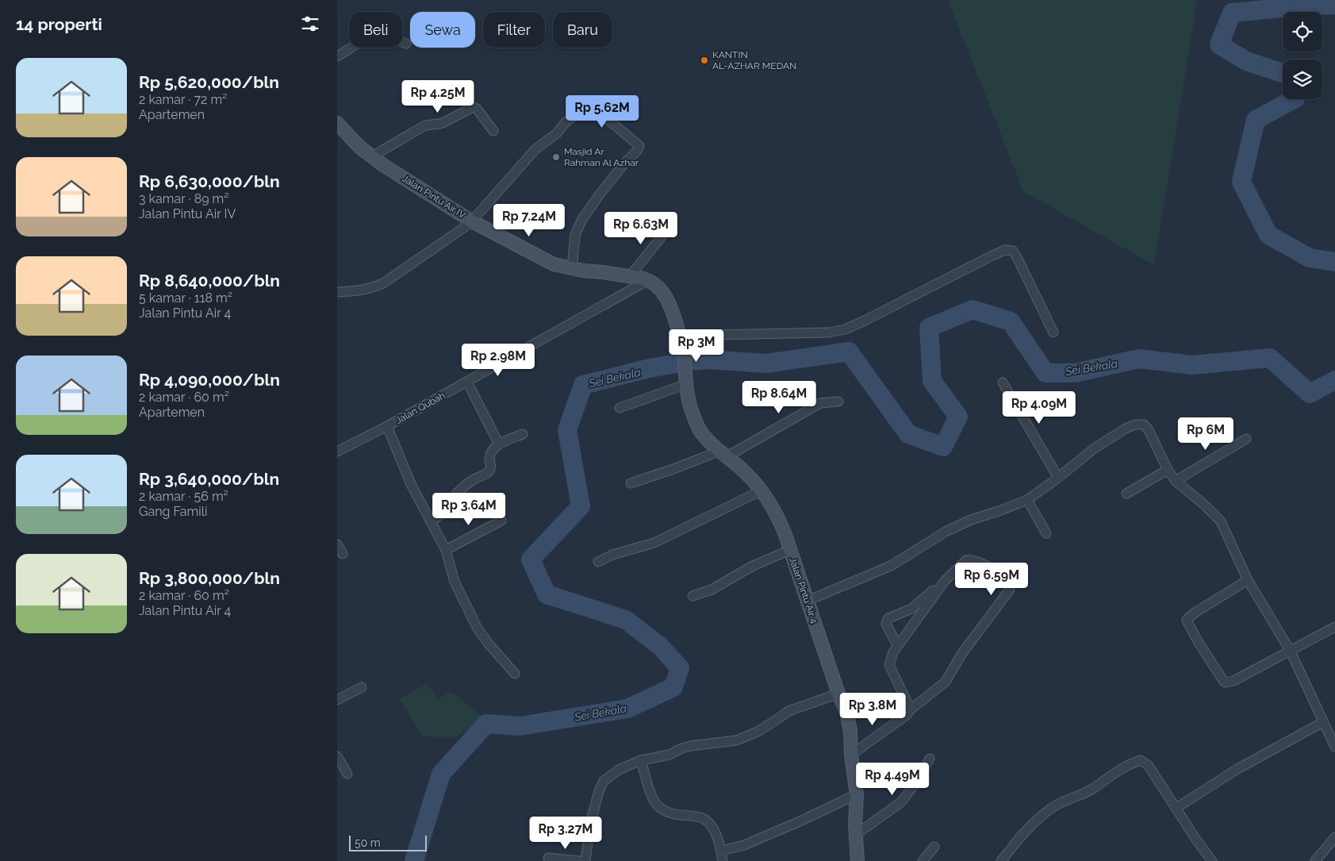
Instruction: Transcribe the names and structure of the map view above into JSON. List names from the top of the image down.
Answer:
{
  "streets": {
    "main road": ["Jalan Pintu Air IV", "Jalan Pintu Air 4"],
    "street": ["Jalan Qubah"]
  },
  "crossings": [
    ["Jalan Pintu Air IV", "Jalan Qubah"],
    ["Jalan Pintu Air IV", "Jalan Pintu Air 4"]
  ],
  "water": ["Sei Bekala"],
  "places": ["KANTIN AL-AZHAR MEDAN", "Masjid Ar Rahman Al Azhar"],
  "scale_bar": "50 m",
  "page": {
    "heading": "14 properti",
    "chip": [
      "Beli",
      "Sewa",
      "Filter",
      "Baru"
    ],
    "list": [
      {
        "name": "Rp 5,620,000/bln",
        "note": "2 kamar · 72 m² · Apartemen"
      },
      {
        "name": "Rp 6,630,000/bln",
        "note": "3 kamar · 89 m² · Jalan Pintu Air IV"
      },
      {
        "name": "Rp 8,640,000/bln",
        "note": "5 kamar · 118 m² · Jalan Pintu Air 4"
      },
      {
        "name": "Rp 4,090,000/bln",
        "note": "2 kamar · 60 m² · Apartemen"
      },
      {
        "name": "Rp 3,640,000/bln",
        "note": "2 kamar · 56 m² · Gang Famili"
      },
      {
        "name": "Rp 3,800,000/bln",
        "note": "2 kamar · 60 m² · Jalan Pintu Air 4"
      }
    ],
    "price": [
      "Rp 4.25M",
      "Rp 5.62M",
      "Rp 7.24M",
      "Rp 6.63M",
      "Rp 3M",
      "Rp 2.98M",
      "Rp 8.64M",
      "Rp 4.09M",
      "Rp 6M",
      "Rp 3.64M",
      "Rp 6.59M",
      "Rp 3.8M",
      "Rp 4.49M",
      "Rp 3.27M"
    ],
    "scale": "50 m"
  }
}
